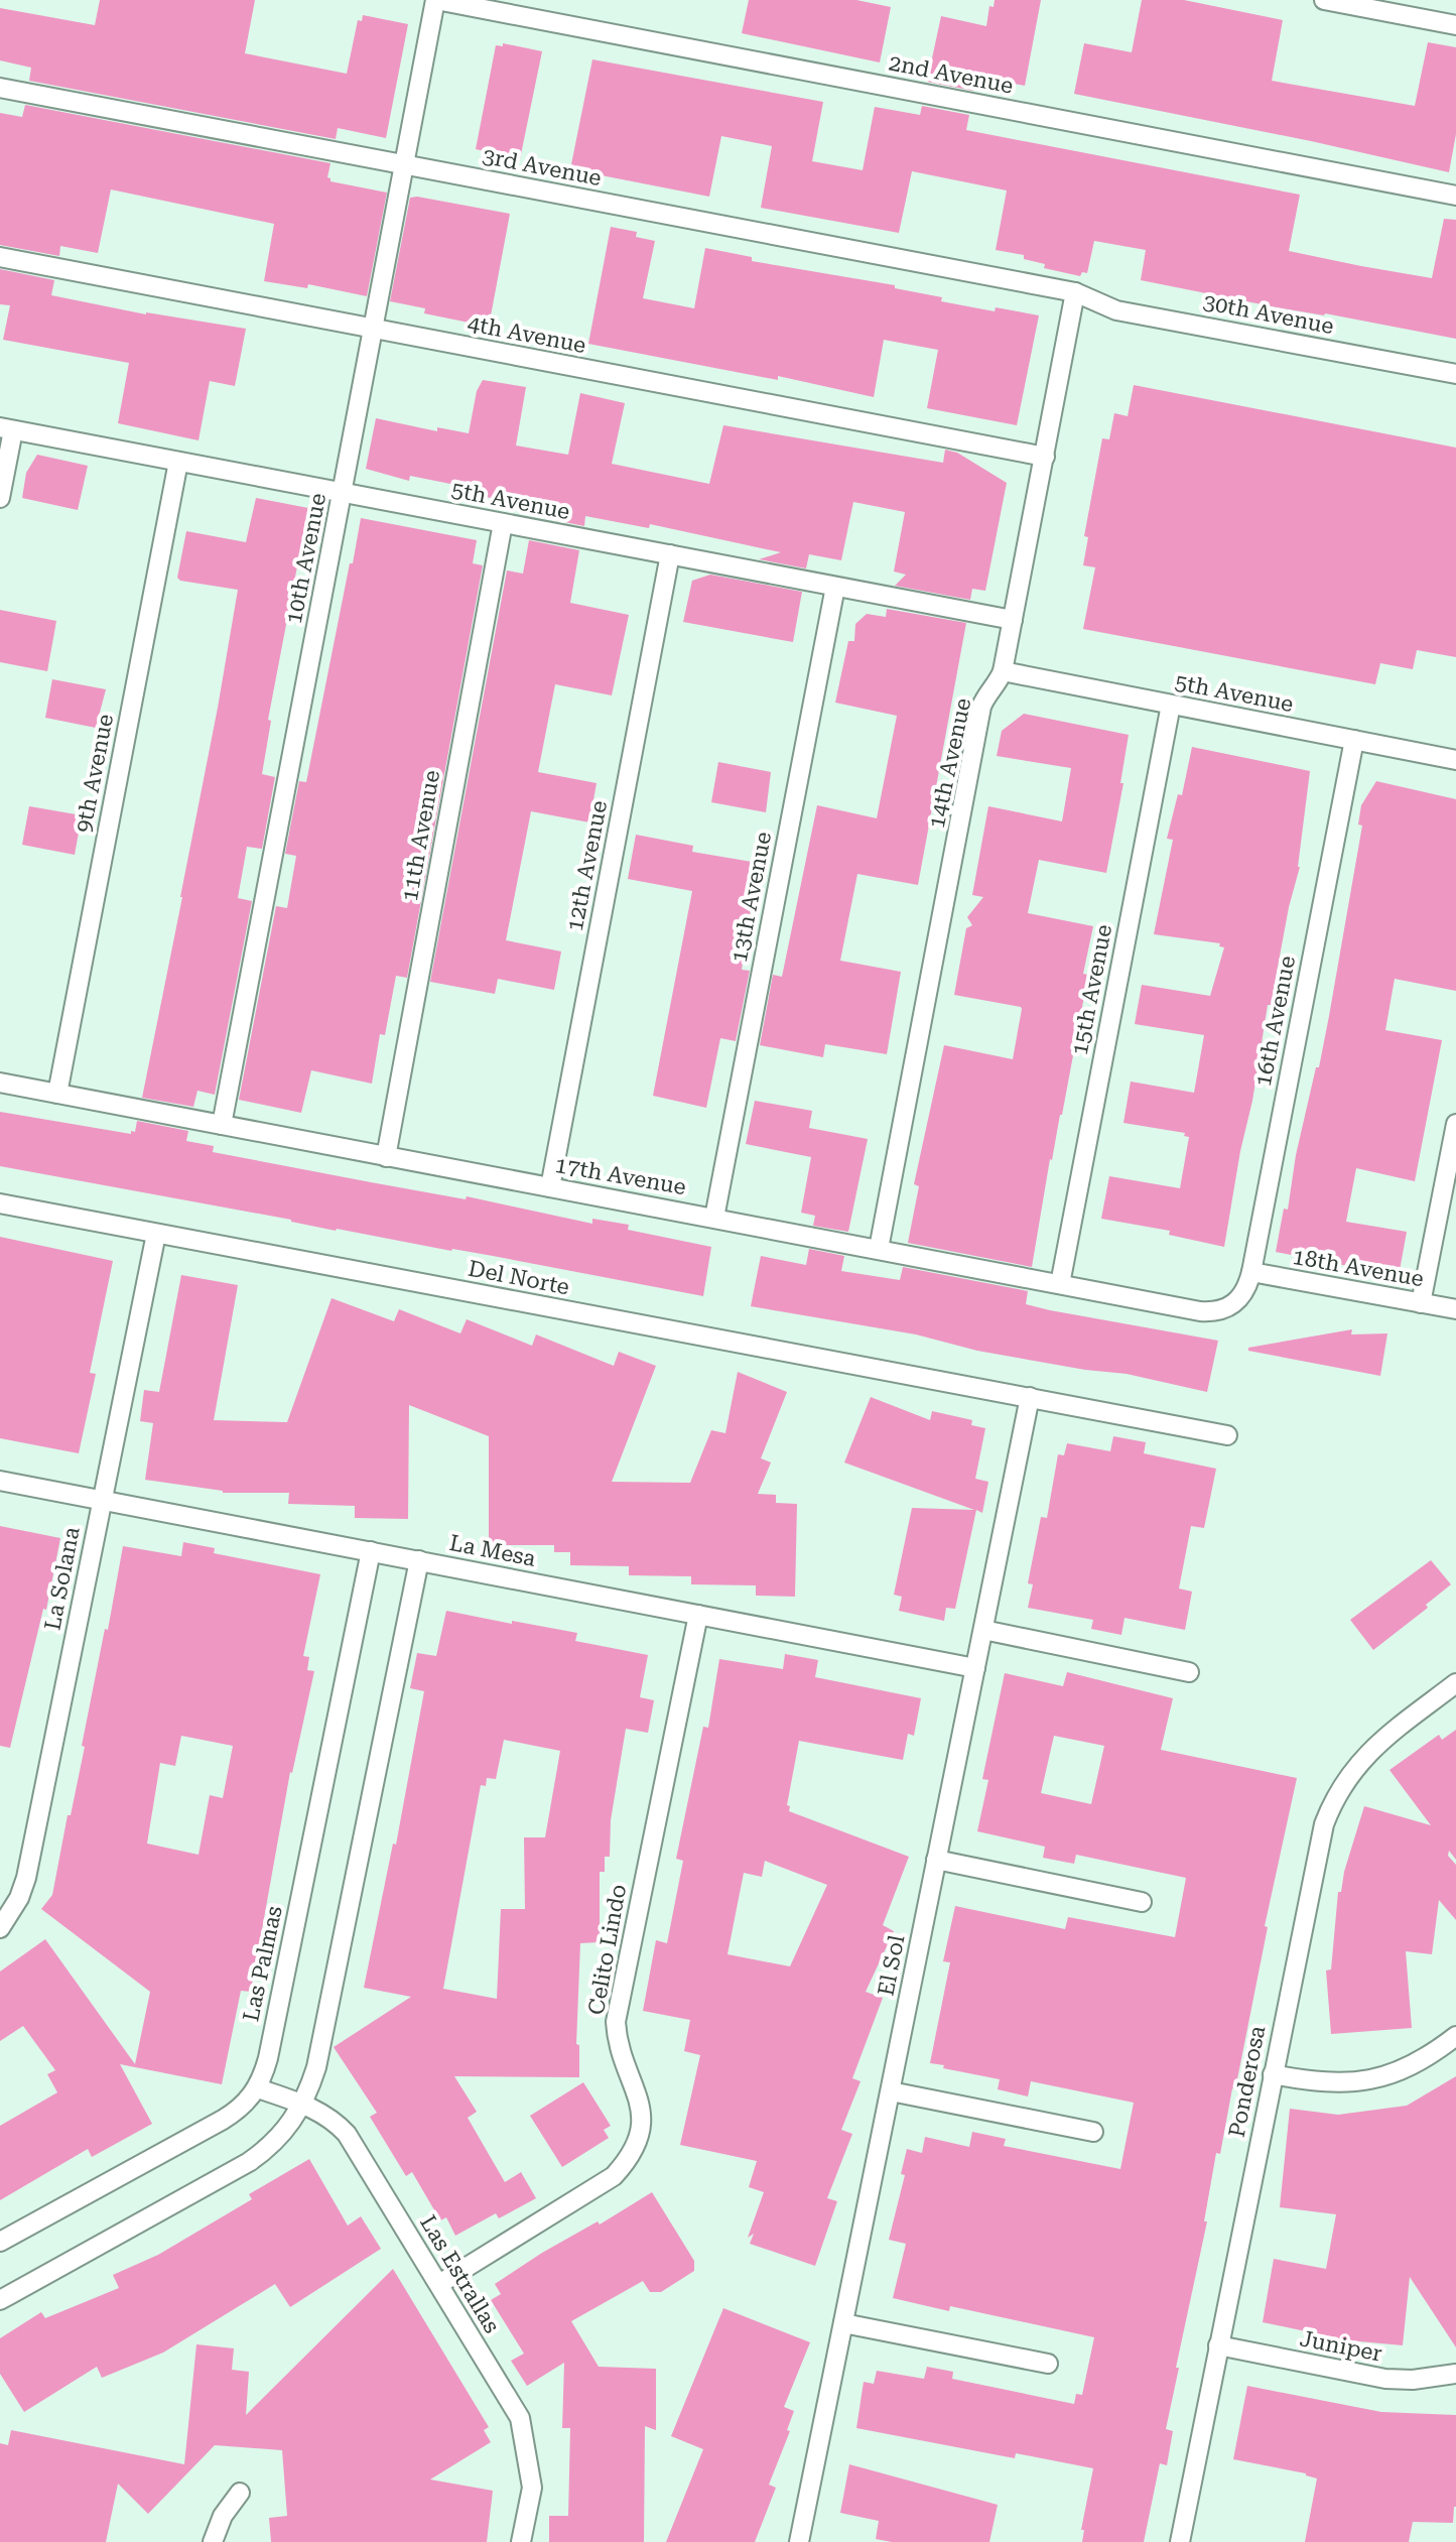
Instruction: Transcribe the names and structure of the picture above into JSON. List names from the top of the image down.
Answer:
{
  "streets": {
    "lane": [
      "2nd Avenue",
      "3rd Avenue",
      "30th Avenue",
      "4th Avenue",
      "5th Avenue",
      "10th Avenue",
      "14th Avenue",
      "9th Avenue",
      "11th Avenue",
      "12th Avenue",
      "13th Avenue",
      "15th Avenue",
      "16th Avenue",
      "17th Avenue",
      "18th Avenue",
      "Del Norte",
      "La Mesa",
      "La Solana",
      "Celito Lindo",
      "Las Palmas",
      "El Sol",
      "Ponderosa",
      "Las Estrallas",
      "Juniper"
    ]
  },
  "crossings": [
    ["2nd Avenue", "10th Avenue"],
    ["3rd Avenue", "30th Avenue"],
    ["3rd Avenue", "10th Avenue"],
    ["3rd Avenue", "14th Avenue"],
    ["30th Avenue", "14th Avenue"],
    ["4th Avenue", "10th Avenue"],
    ["4th Avenue", "14th Avenue"],
    ["5th Avenue", "10th Avenue"],
    ["5th Avenue", "14th Avenue"],
    ["5th Avenue", "9th Avenue"],
    ["5th Avenue", "11th Avenue"],
    ["5th Avenue", "12th Avenue"],
    ["5th Avenue", "13th Avenue"],
    ["5th Avenue", "15th Avenue"],
    ["5th Avenue", "16th Avenue"],
    ["10th Avenue", "17th Avenue"],
    ["14th Avenue", "17th Avenue"],
    ["9th Avenue", "17th Avenue"],
    ["11th Avenue", "17th Avenue"],
    ["12th Avenue", "17th Avenue"],
    ["13th Avenue", "17th Avenue"],
    ["15th Avenue", "17th Avenue"],
    ["16th Avenue", "17th Avenue"],
    ["16th Avenue", "18th Avenue"],
    ["Del Norte", "La Solana"],
    ["Del Norte", "El Sol"],
    ["La Mesa", "La Solana"],
    ["La Mesa", "Celito Lindo"],
    ["La Mesa", "Las Palmas"],
    ["La Mesa", "El Sol"],
    ["Celito Lindo", "Las Estrallas"],
    ["Las Palmas", "Las Estrallas"],
    ["Ponderosa", "Juniper"]
  ]
}
